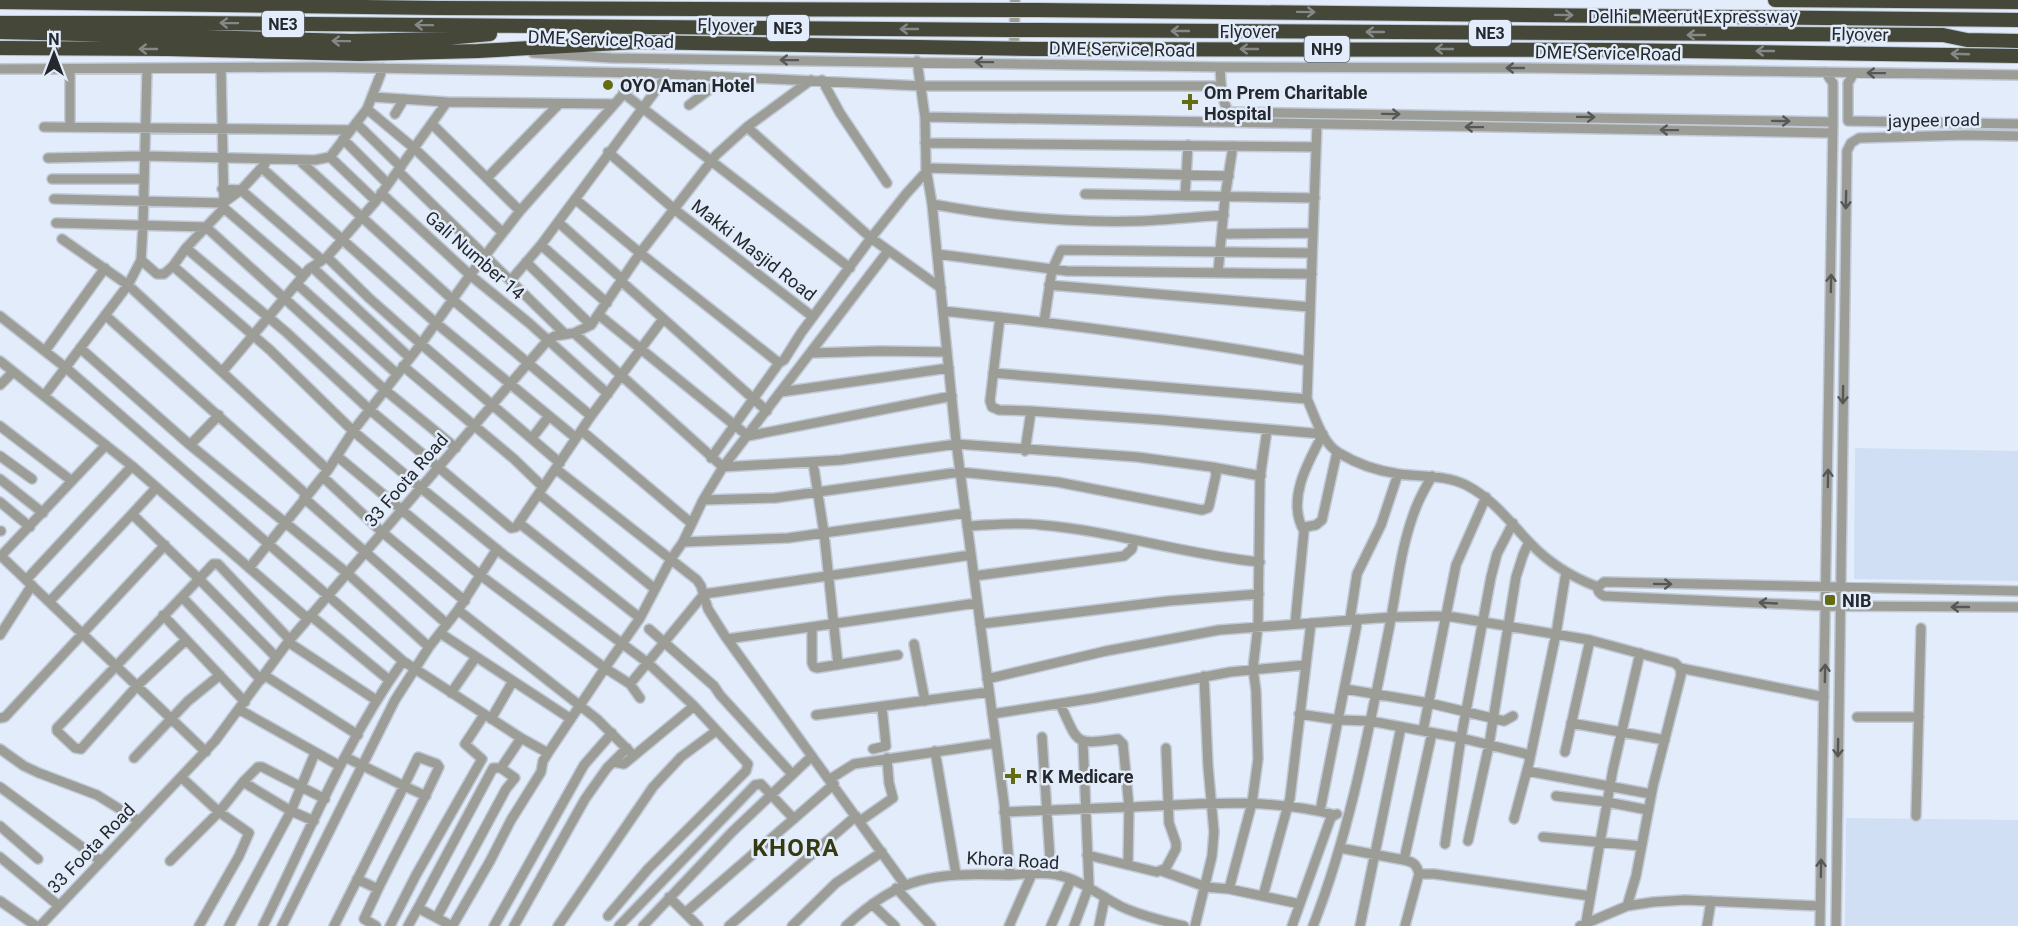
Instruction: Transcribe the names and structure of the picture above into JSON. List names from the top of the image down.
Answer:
{
  "streets": {
    "highway": [
      "Delhi - Meerut Expressway",
      "NE3",
      "Flyover",
      "NH9"
    ],
    "street": [
      "DME Service Road",
      "jaypee road",
      "Makki Masjid Road",
      "Gali Number 14",
      "33 Foota Road",
      "Khora Road"
    ]
  },
  "crossings": [
    ["Flyover", "DME Service Road"],
    ["Makki Masjid Road", "33 Foota Road"],
    ["Gali Number 14", "33 Foota Road"]
  ],
  "one_way": ["Flyover"],
  "districts": ["KHORA"],
  "places": {
    "other": ["OYO Aman Hotel"],
    "health": ["Om Prem Charitable Hospital", "R K Medicare"],
    "transit": ["NIB"]
  },
  "north": "top"
}
